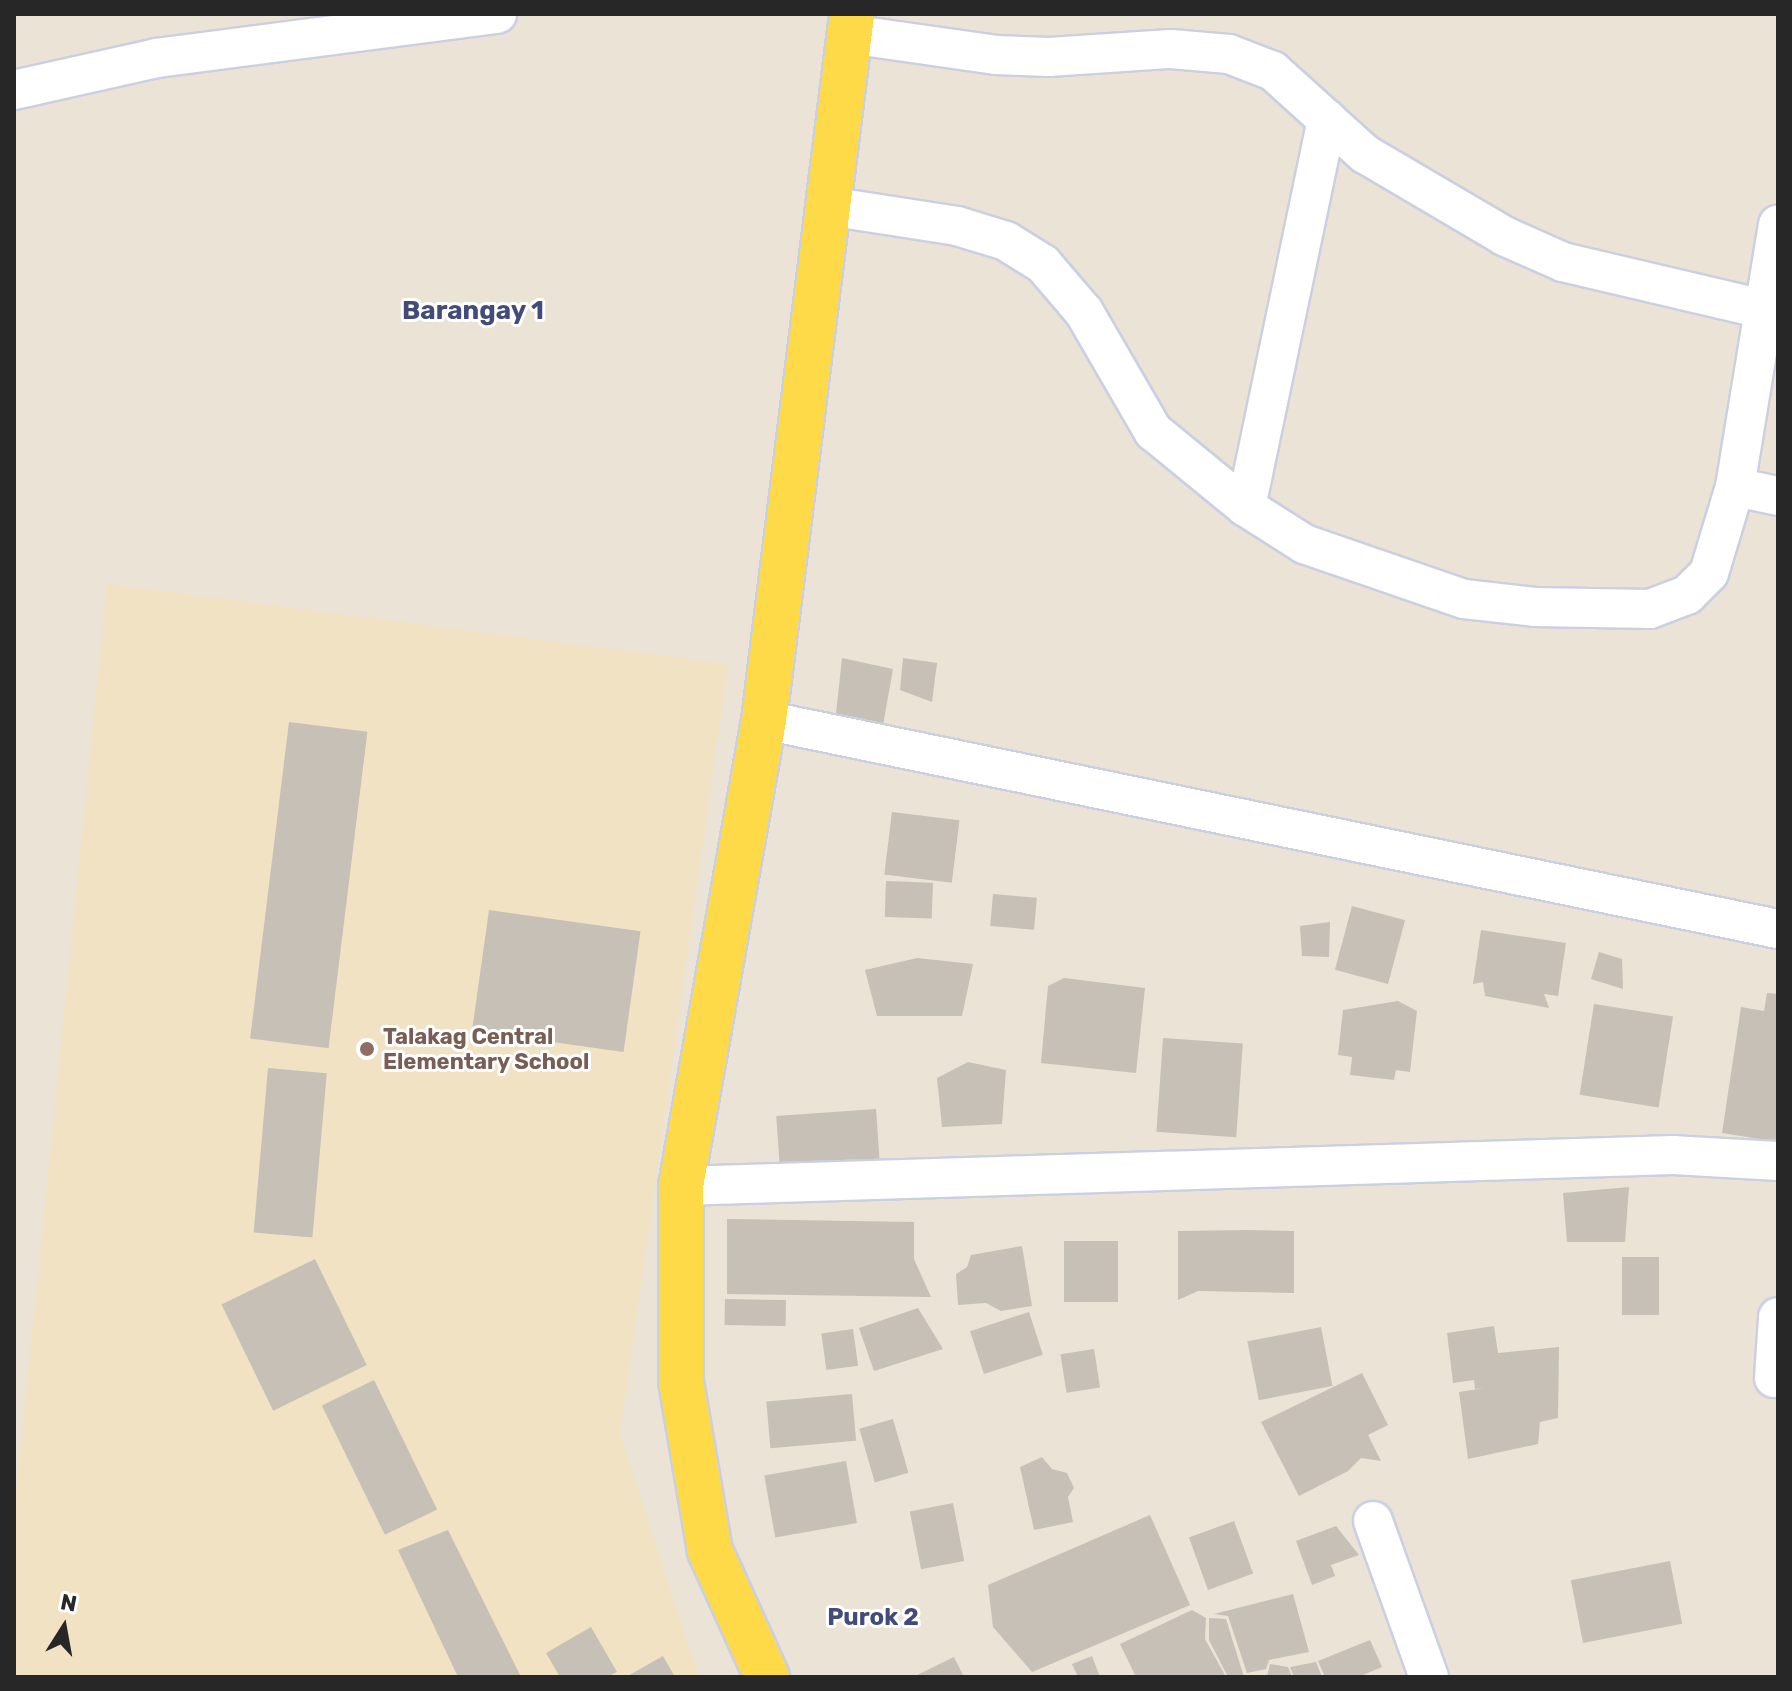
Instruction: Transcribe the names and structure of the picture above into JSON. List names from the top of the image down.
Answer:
{
  "districts": ["Barangay 1", "Purok 2"],
  "places": ["Talakag Central Elementary School"],
  "north": "top"
}
